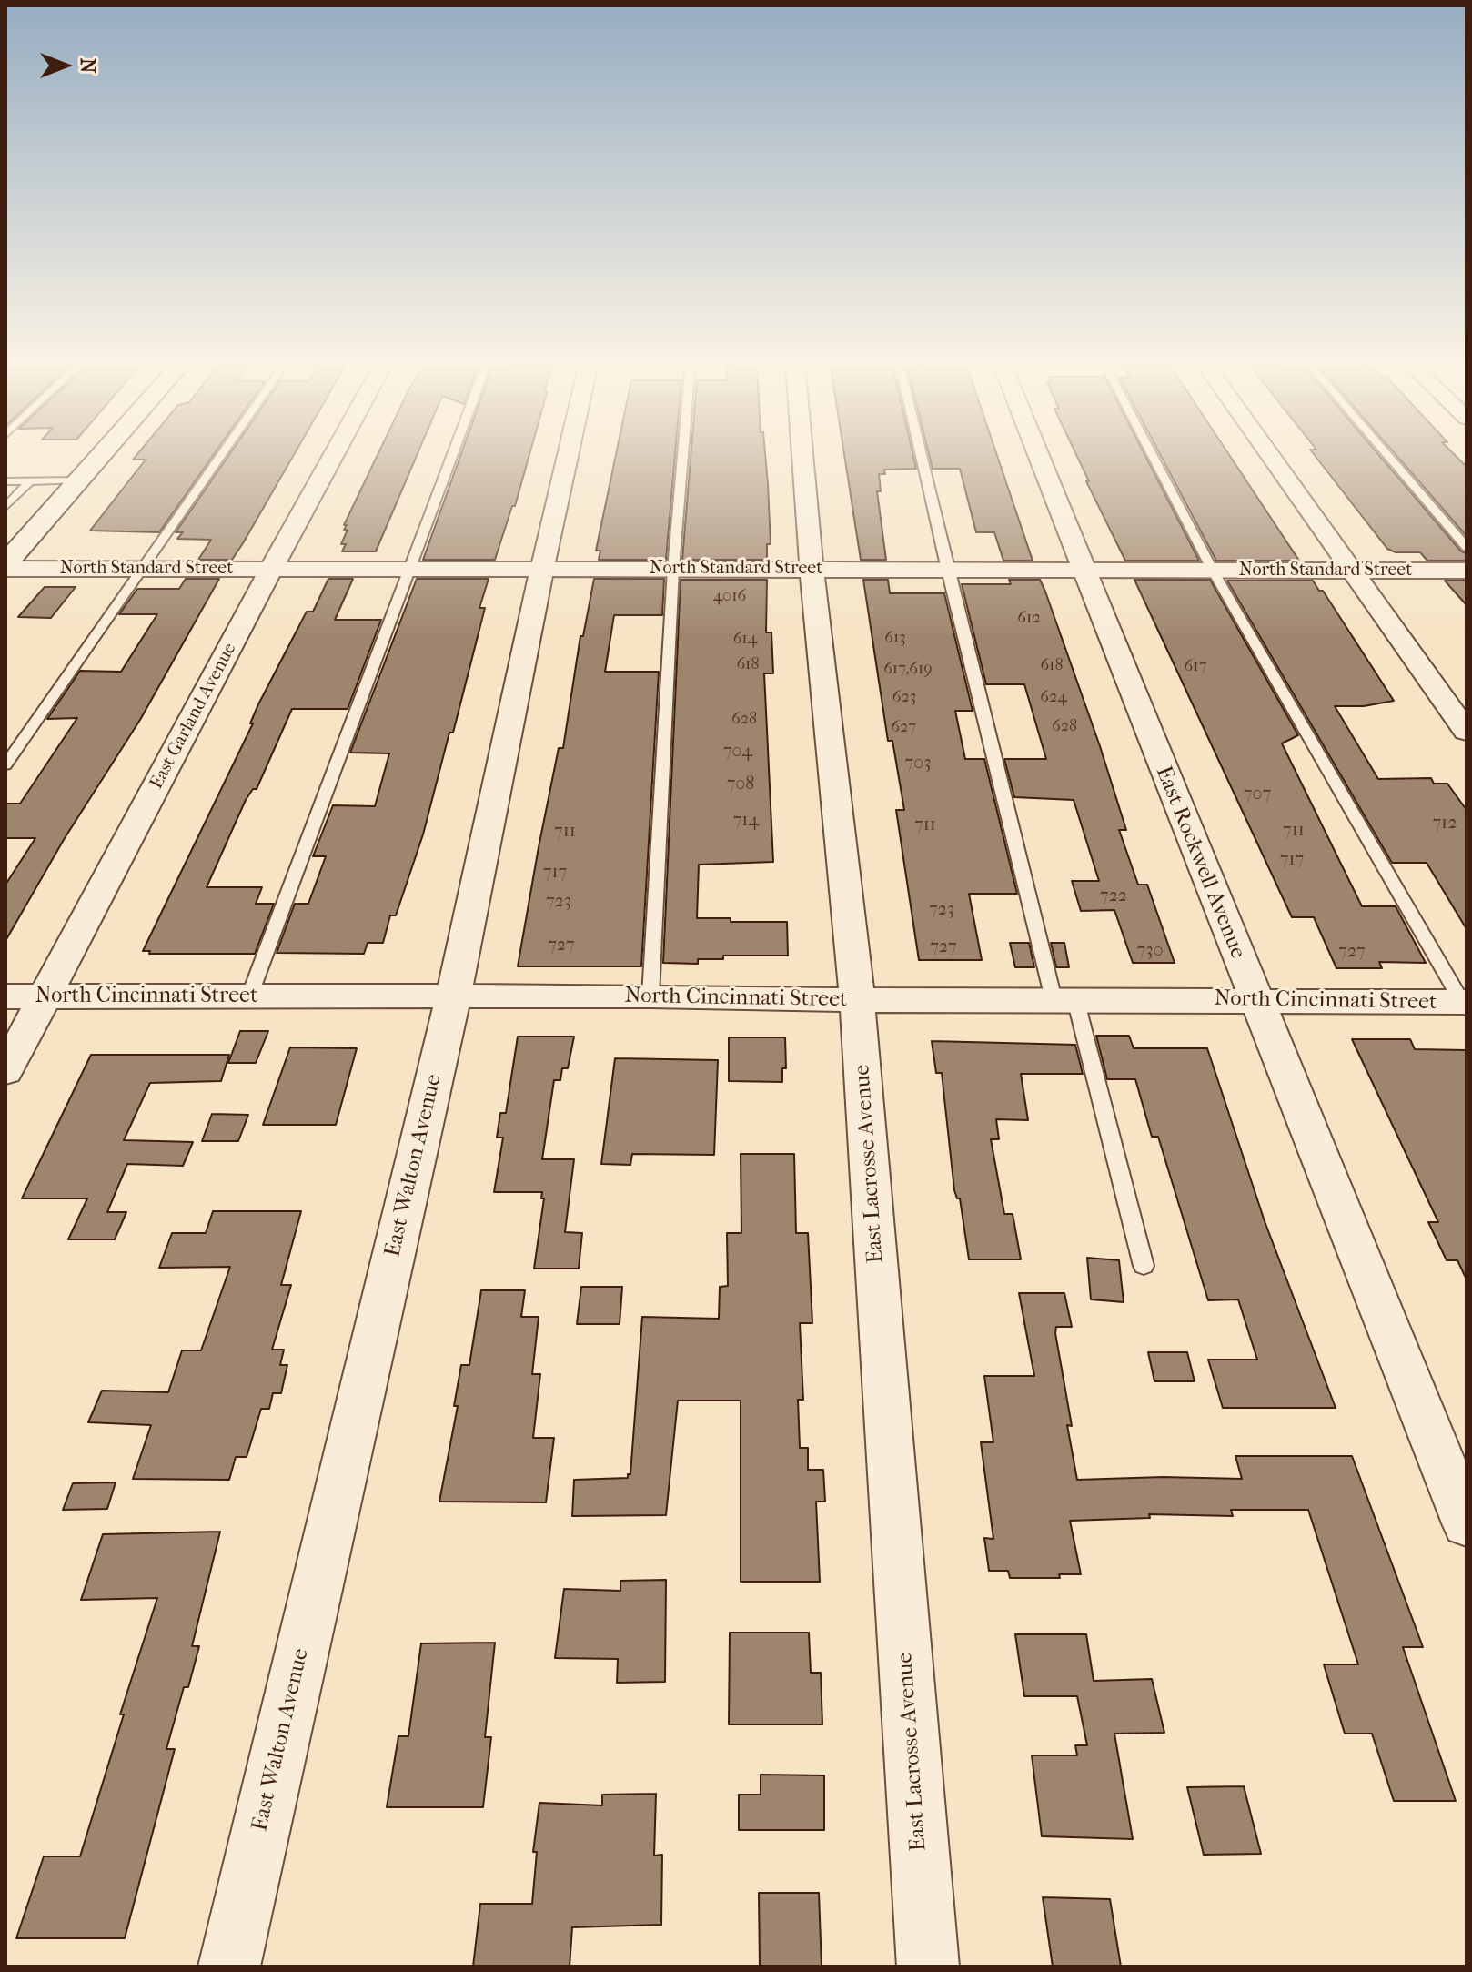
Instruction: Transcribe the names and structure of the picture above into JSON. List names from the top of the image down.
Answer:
{
  "streets": {
    "street": [
      "North Standard Street",
      "East Garland Avenue",
      "East Rockwell Avenue",
      "North Cincinnati Street",
      "East Lacrosse Avenue",
      "East Walton Avenue"
    ]
  },
  "crossings": [
    ["North Standard Street", "East Garland Avenue"],
    ["North Standard Street", "East Rockwell Avenue"],
    ["North Standard Street", "East Lacrosse Avenue"],
    ["North Standard Street", "East Walton Avenue"],
    ["East Garland Avenue", "North Cincinnati Street"],
    ["East Rockwell Avenue", "North Cincinnati Street"],
    ["North Cincinnati Street", "East Lacrosse Avenue"],
    ["North Cincinnati Street", "East Walton Avenue"]
  ],
  "house_numbers": [
    "4016",
    "612",
    "613",
    "614",
    "618",
    "618",
    "617",
    "617,619",
    "623",
    "624",
    "628",
    "628",
    "627",
    "704",
    "703",
    "708",
    "707",
    "714",
    "712",
    "711",
    "711",
    "711",
    "717",
    "717",
    "722",
    "723",
    "723",
    "727",
    "727",
    "730",
    "727"
  ],
  "north": "right"
}
